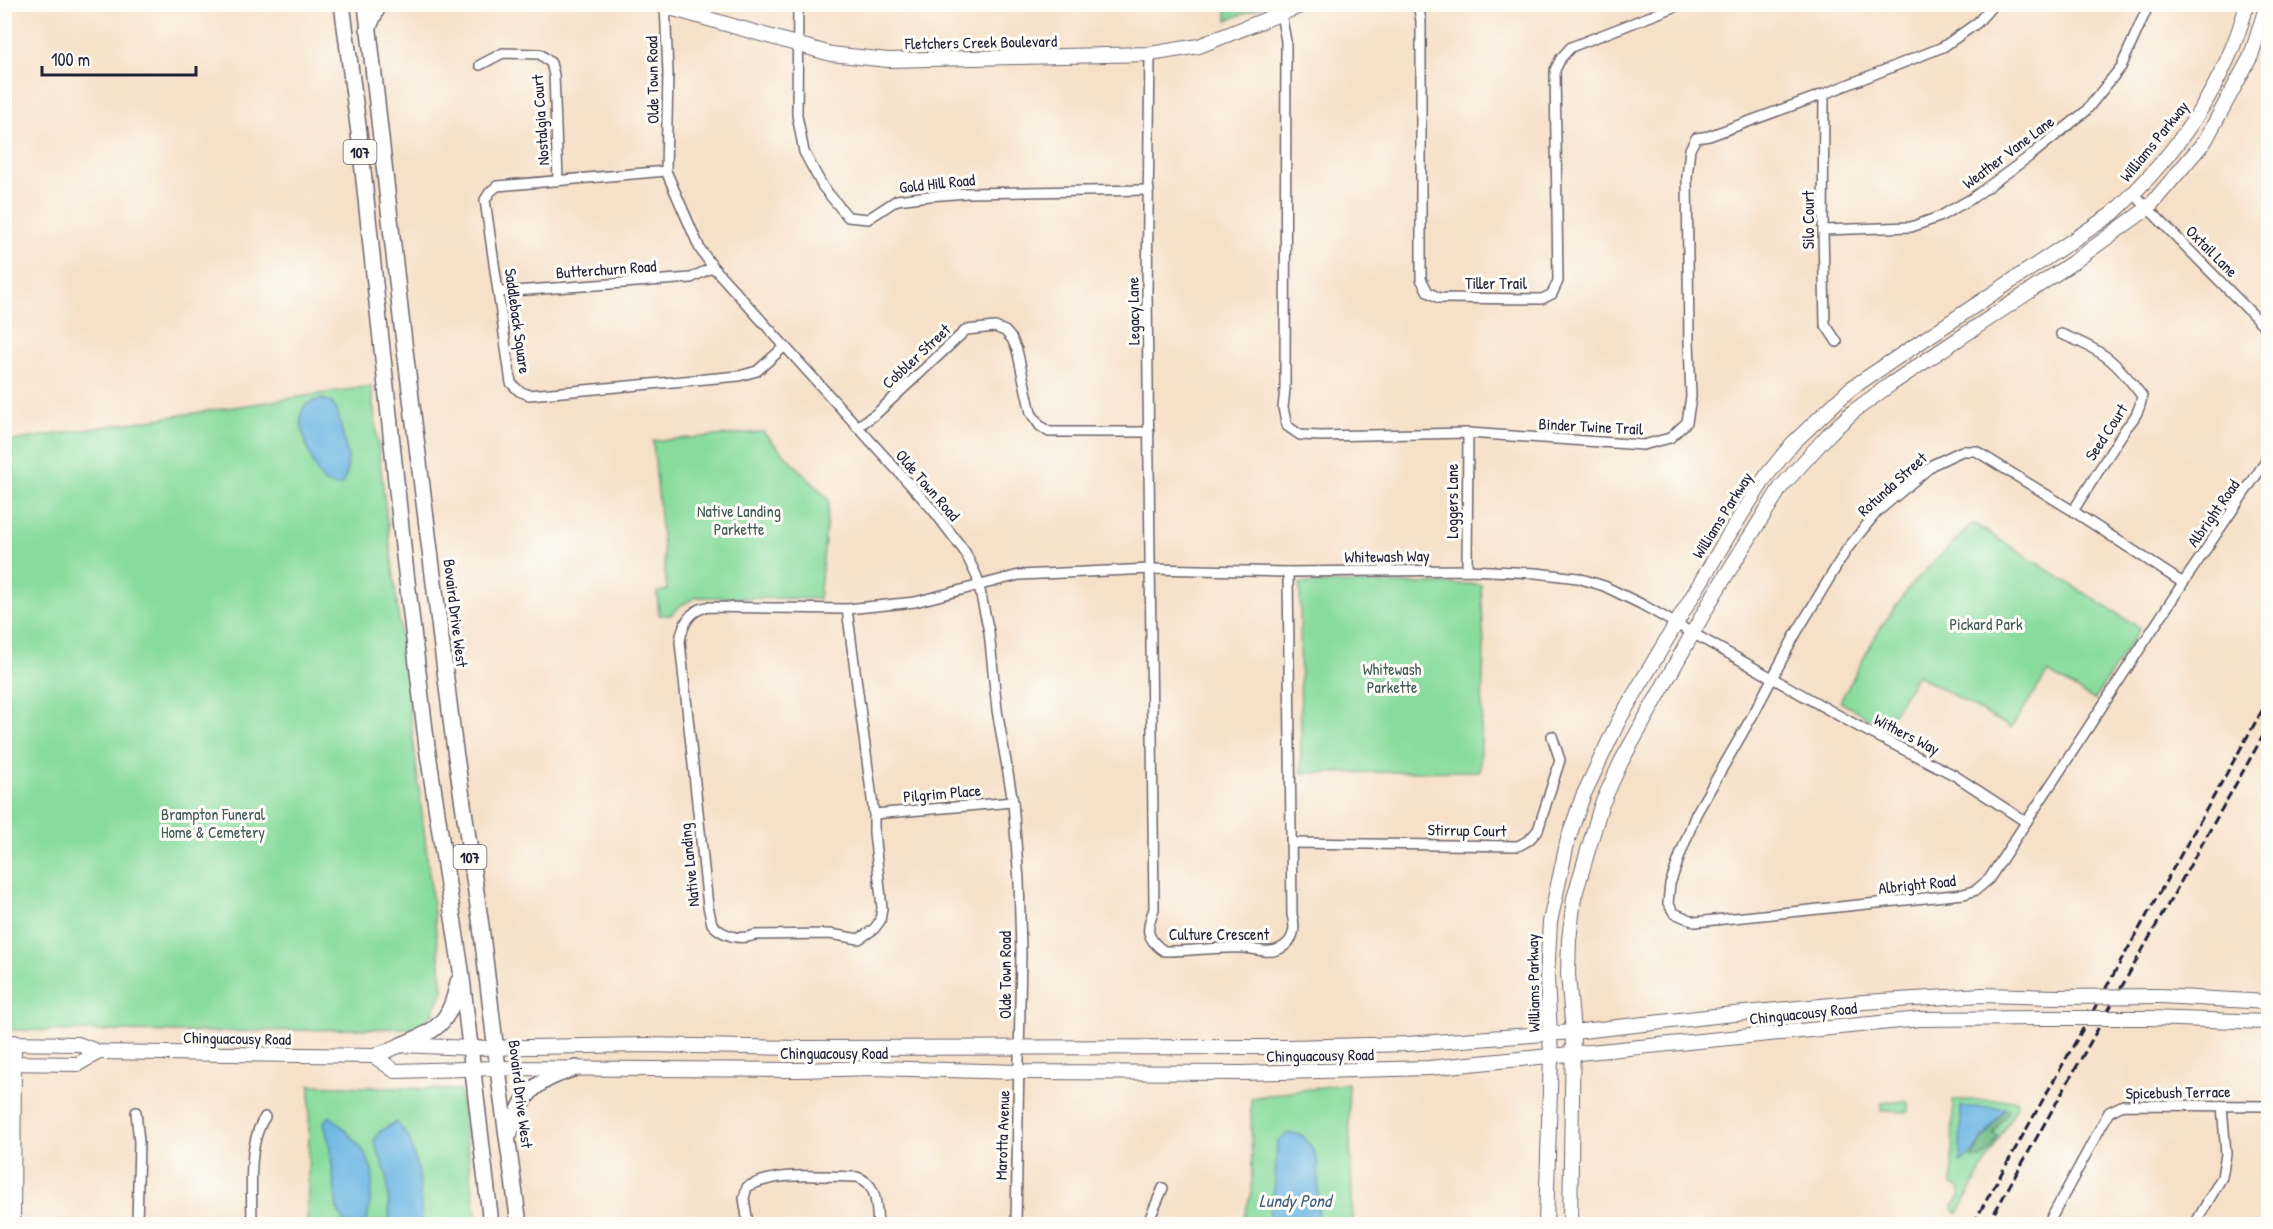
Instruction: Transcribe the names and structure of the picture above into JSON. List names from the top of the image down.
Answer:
{
  "streets": {
    "main road": [
      "Fletchers Creek Boulevard",
      "Williams Parkway",
      "107",
      "Bovaird Drive West",
      "Chinguacousy Road"
    ],
    "street": [
      "Olde Town Road",
      "Nostalgia Court",
      "Weather Vane Lane",
      "Gold Hill Road",
      "Silo Court",
      "Oxtail Lane",
      "Butterchurn Road",
      "Tiller Trail",
      "Legacy Lane",
      "Saddleback Square",
      "Cobbler Street",
      "Binder Twine Trail",
      "Seed Court",
      "Rotunda Street",
      "Loggers Lane",
      "Albright Road",
      "Whitewash Way",
      "Withers Way",
      "Pilgrim Place",
      "Stirrup Court",
      "Native Landing",
      "Culture Crescent",
      "Spicebush Terrace",
      "Marotta Avenue"
    ]
  },
  "crossings": [
    ["Fletchers Creek Boulevard", "Olde Town Road"],
    ["Fletchers Creek Boulevard", "Gold Hill Road"],
    ["Fletchers Creek Boulevard", "Legacy Lane"],
    ["Fletchers Creek Boulevard", "Binder Twine Trail"],
    ["Olde Town Road", "Butterchurn Road"],
    ["Olde Town Road", "Saddleback Square"],
    ["Olde Town Road", "Cobbler Street"],
    ["Olde Town Road", "Whitewash Way"],
    ["Olde Town Road", "Pilgrim Place"],
    ["Olde Town Road", "Native Landing"],
    ["Olde Town Road", "Chinguacousy Road"],
    ["Olde Town Road", "Marotta Avenue"],
    ["Nostalgia Court", "Saddleback Square"],
    ["Williams Parkway", "Oxtail Lane"],
    ["Williams Parkway", "Whitewash Way"],
    ["Williams Parkway", "Chinguacousy Road"],
    ["107", "Chinguacousy Road"],
    ["Weather Vane Lane", "Silo Court"],
    ["Gold Hill Road", "Legacy Lane"],
    ["Silo Court", "Binder Twine Trail"],
    ["Butterchurn Road", "Saddleback Square"],
    ["Legacy Lane", "Cobbler Street"],
    ["Legacy Lane", "Whitewash Way"],
    ["Legacy Lane", "Culture Crescent"],
    ["Binder Twine Trail", "Loggers Lane"],
    ["Seed Court", "Rotunda Street"],
    ["Rotunda Street", "Albright Road"],
    ["Rotunda Street", "Whitewash Way"],
    ["Rotunda Street", "Withers Way"],
    ["Loggers Lane", "Whitewash Way"],
    ["Albright Road", "Whitewash Way"],
    ["Albright Road", "Withers Way"],
    ["Whitewash Way", "Withers Way"],
    ["Whitewash Way", "Native Landing"],
    ["Whitewash Way", "Culture Crescent"],
    ["Bovaird Drive West", "Chinguacousy Road"],
    ["Pilgrim Place", "Native Landing"],
    ["Stirrup Court", "Culture Crescent"],
    ["Chinguacousy Road", "Marotta Avenue"]
  ],
  "water": ["Lundy Pond"],
  "parks": [
    "Native Landing Parkette",
    "Pickard Park",
    "Whitewash Parkette",
    "Brampton Funeral Home & Cemetery"
  ],
  "scale_bar": "100 m"
}
